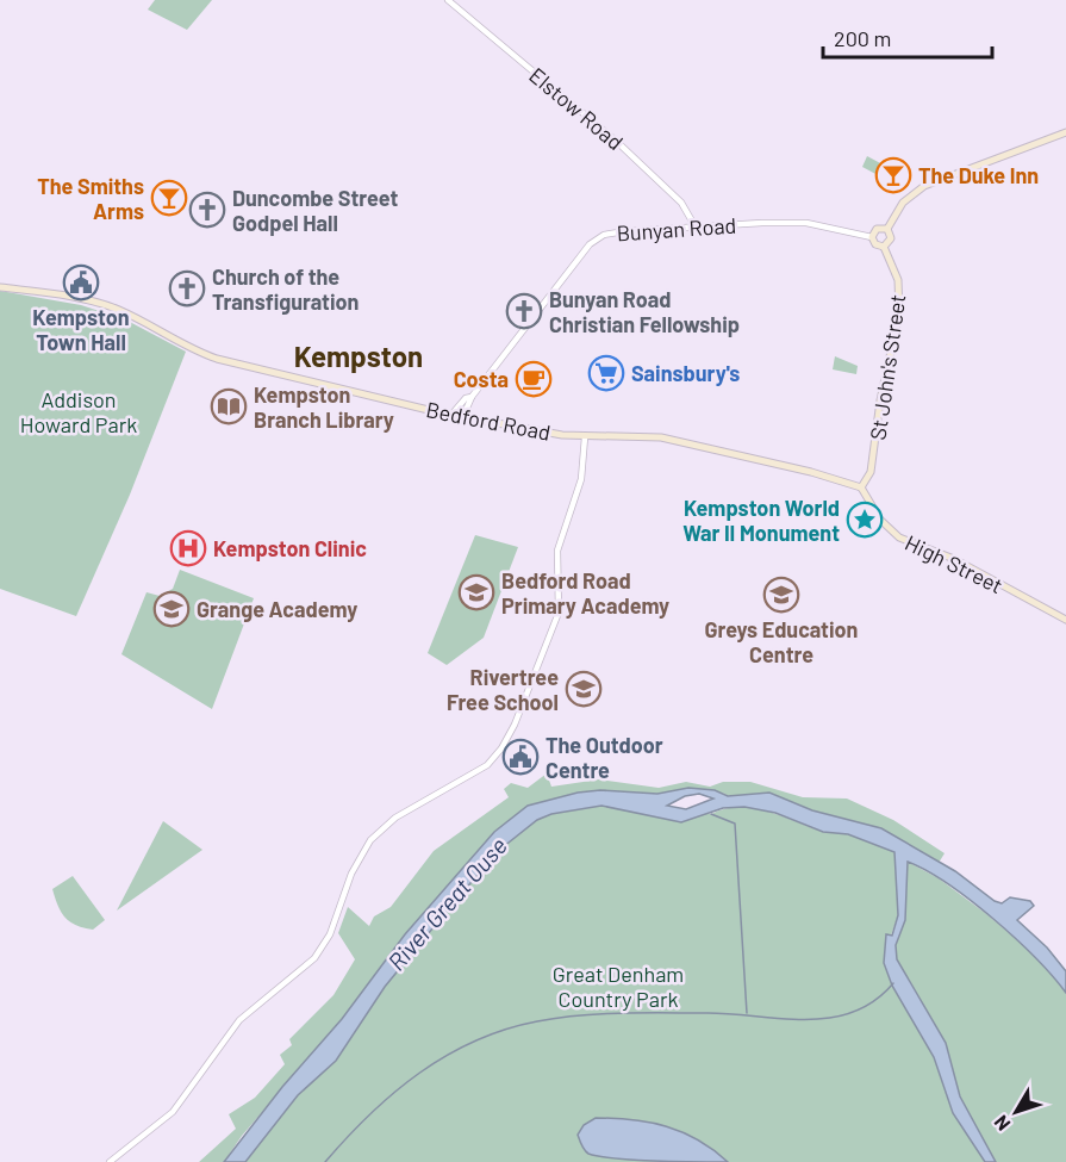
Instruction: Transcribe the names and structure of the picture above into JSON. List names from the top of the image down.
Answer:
{
  "streets": {
    "main road": ["St John's Street", "Bedford Road", "High Street"],
    "street": ["Elstow Road", "Bunyan Road"]
  },
  "crossings": [
    ["Elstow Road", "Bunyan Road"],
    ["Bunyan Road", "St John's Street"],
    ["Bunyan Road", "Bedford Road"],
    ["St John's Street", "Bedford Road"],
    ["St John's Street", "High Street"],
    ["Bedford Road", "High Street"]
  ],
  "districts": ["Kempston"],
  "water": ["River Great Ouse"],
  "parks": ["Addison Howard Park", "Great Denham Country Park"],
  "places": {
    "bar": ["The Duke Inn", "The Smiths Arms"],
    "church": ["Duncombe Street Godpel Hall", "Church of the Transfiguration", "Bunyan Road Christian Fellowship"],
    "public building": ["Kempston Town Hall", "The Outdoor Centre"],
    "supermarket": ["Sainsbury's"],
    "cafe": ["Costa"],
    "library": ["Kempston Branch Library"],
    "place": ["Kempston World War II Monument"],
    "hospital": ["Kempston Clinic"],
    "school or university": [
      "Bedford Road Primary Academy",
      "Greys Education Centre",
      "Grange Academy",
      "Rivertree Free School"
    ]
  },
  "scale_bar": "200 m",
  "north": "bottom left"
}
